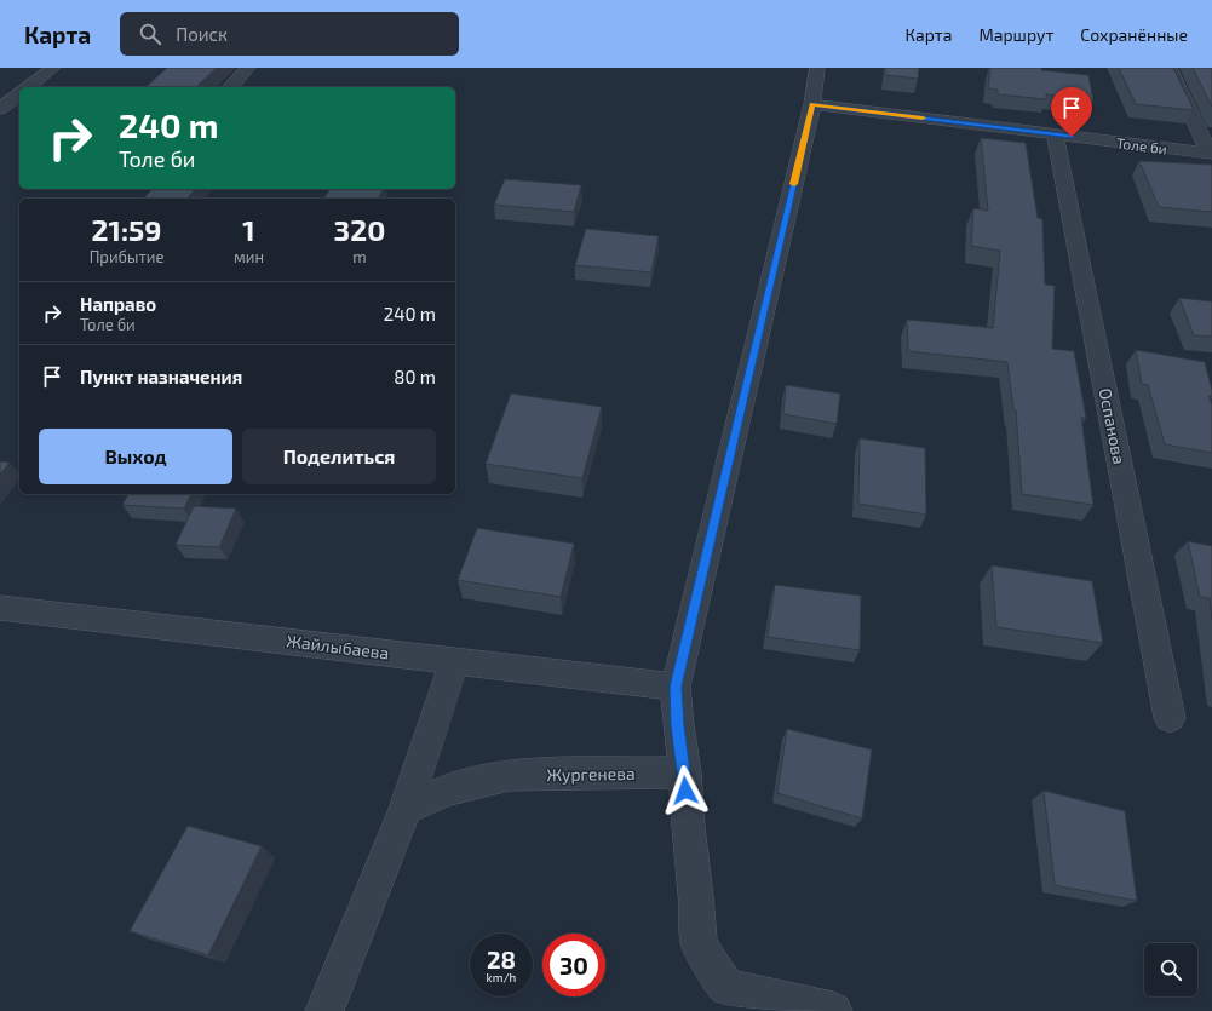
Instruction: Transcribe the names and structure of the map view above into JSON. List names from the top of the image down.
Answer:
{
  "streets": {
    "street": [
      "Толе би",
      "Оспанова",
      "Жайлыбаева",
      "Жургенева"
    ]
  },
  "crossings": [
    ["Толе би", "Оспанова"]
  ],
  "page": {
    "header": "Карта",
    "search": "Поиск",
    "nav": ["Карта", "Маршрут", "Сохранённые"],
    "turn": ["240 m", "Толе би"],
    "eta": [
      "21:59",
      "Прибытие",
      "1",
      "мин",
      "320",
      "m"
    ],
    "list": [
      {
        "name": "Направо",
        "note": "Толе би",
        "value": "240 m"
      },
      {
        "name": "Пункт назначения",
        "value": "80 m"
      }
    ],
    "buttons": ["Выход", "Поделиться"],
    "speed": "28 km/h",
    "limit": "30"
  }
}
